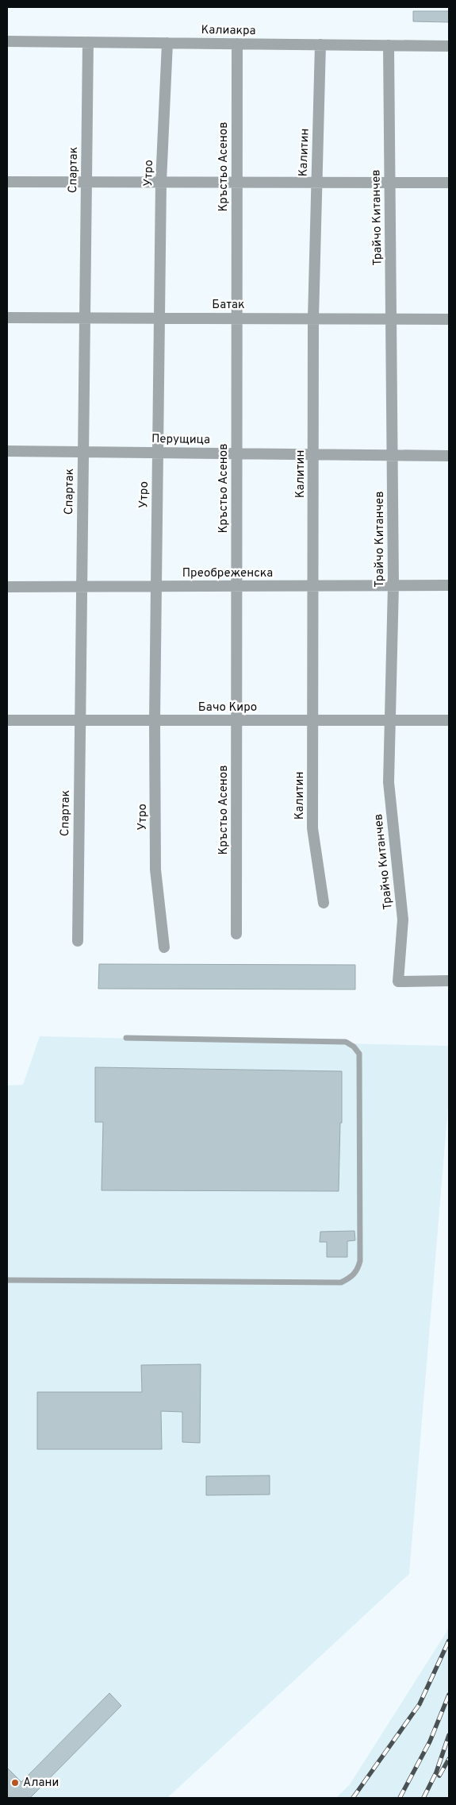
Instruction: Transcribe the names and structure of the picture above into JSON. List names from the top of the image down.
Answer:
{
  "streets": {
    "street": [
      "Калиакра",
      "Калитин",
      "Кръстьо Асенов",
      "Спартак",
      "Утро",
      "Трайчо Китанчев",
      "Батак",
      "Перущица",
      "Преобреженска",
      "Бачо Киро"
    ]
  },
  "crossings": [
    ["Калиакра", "Калитин"],
    ["Калиакра", "Кръстьо Асенов"],
    ["Калиакра", "Спартак"],
    ["Калиакра", "Утро"],
    ["Калиакра", "Трайчо Китанчев"],
    ["Калитин", "Батак"],
    ["Калитин", "Перущица"],
    ["Калитин", "Преобреженска"],
    ["Калитин", "Бачо Киро"],
    ["Кръстьо Асенов", "Батак"],
    ["Кръстьо Асенов", "Перущица"],
    ["Кръстьо Асенов", "Преобреженска"],
    ["Кръстьо Асенов", "Бачо Киро"],
    ["Спартак", "Батак"],
    ["Спартак", "Перущица"],
    ["Спартак", "Преобреженска"],
    ["Спартак", "Бачо Киро"],
    ["Утро", "Батак"],
    ["Утро", "Перущица"],
    ["Утро", "Преобреженска"],
    ["Утро", "Бачо Киро"],
    ["Трайчо Китанчев", "Батак"],
    ["Трайчо Китанчев", "Перущица"],
    ["Трайчо Китанчев", "Преобреженска"],
    ["Трайчо Китанчев", "Бачо Киро"]
  ],
  "places": ["Алани"]
}
